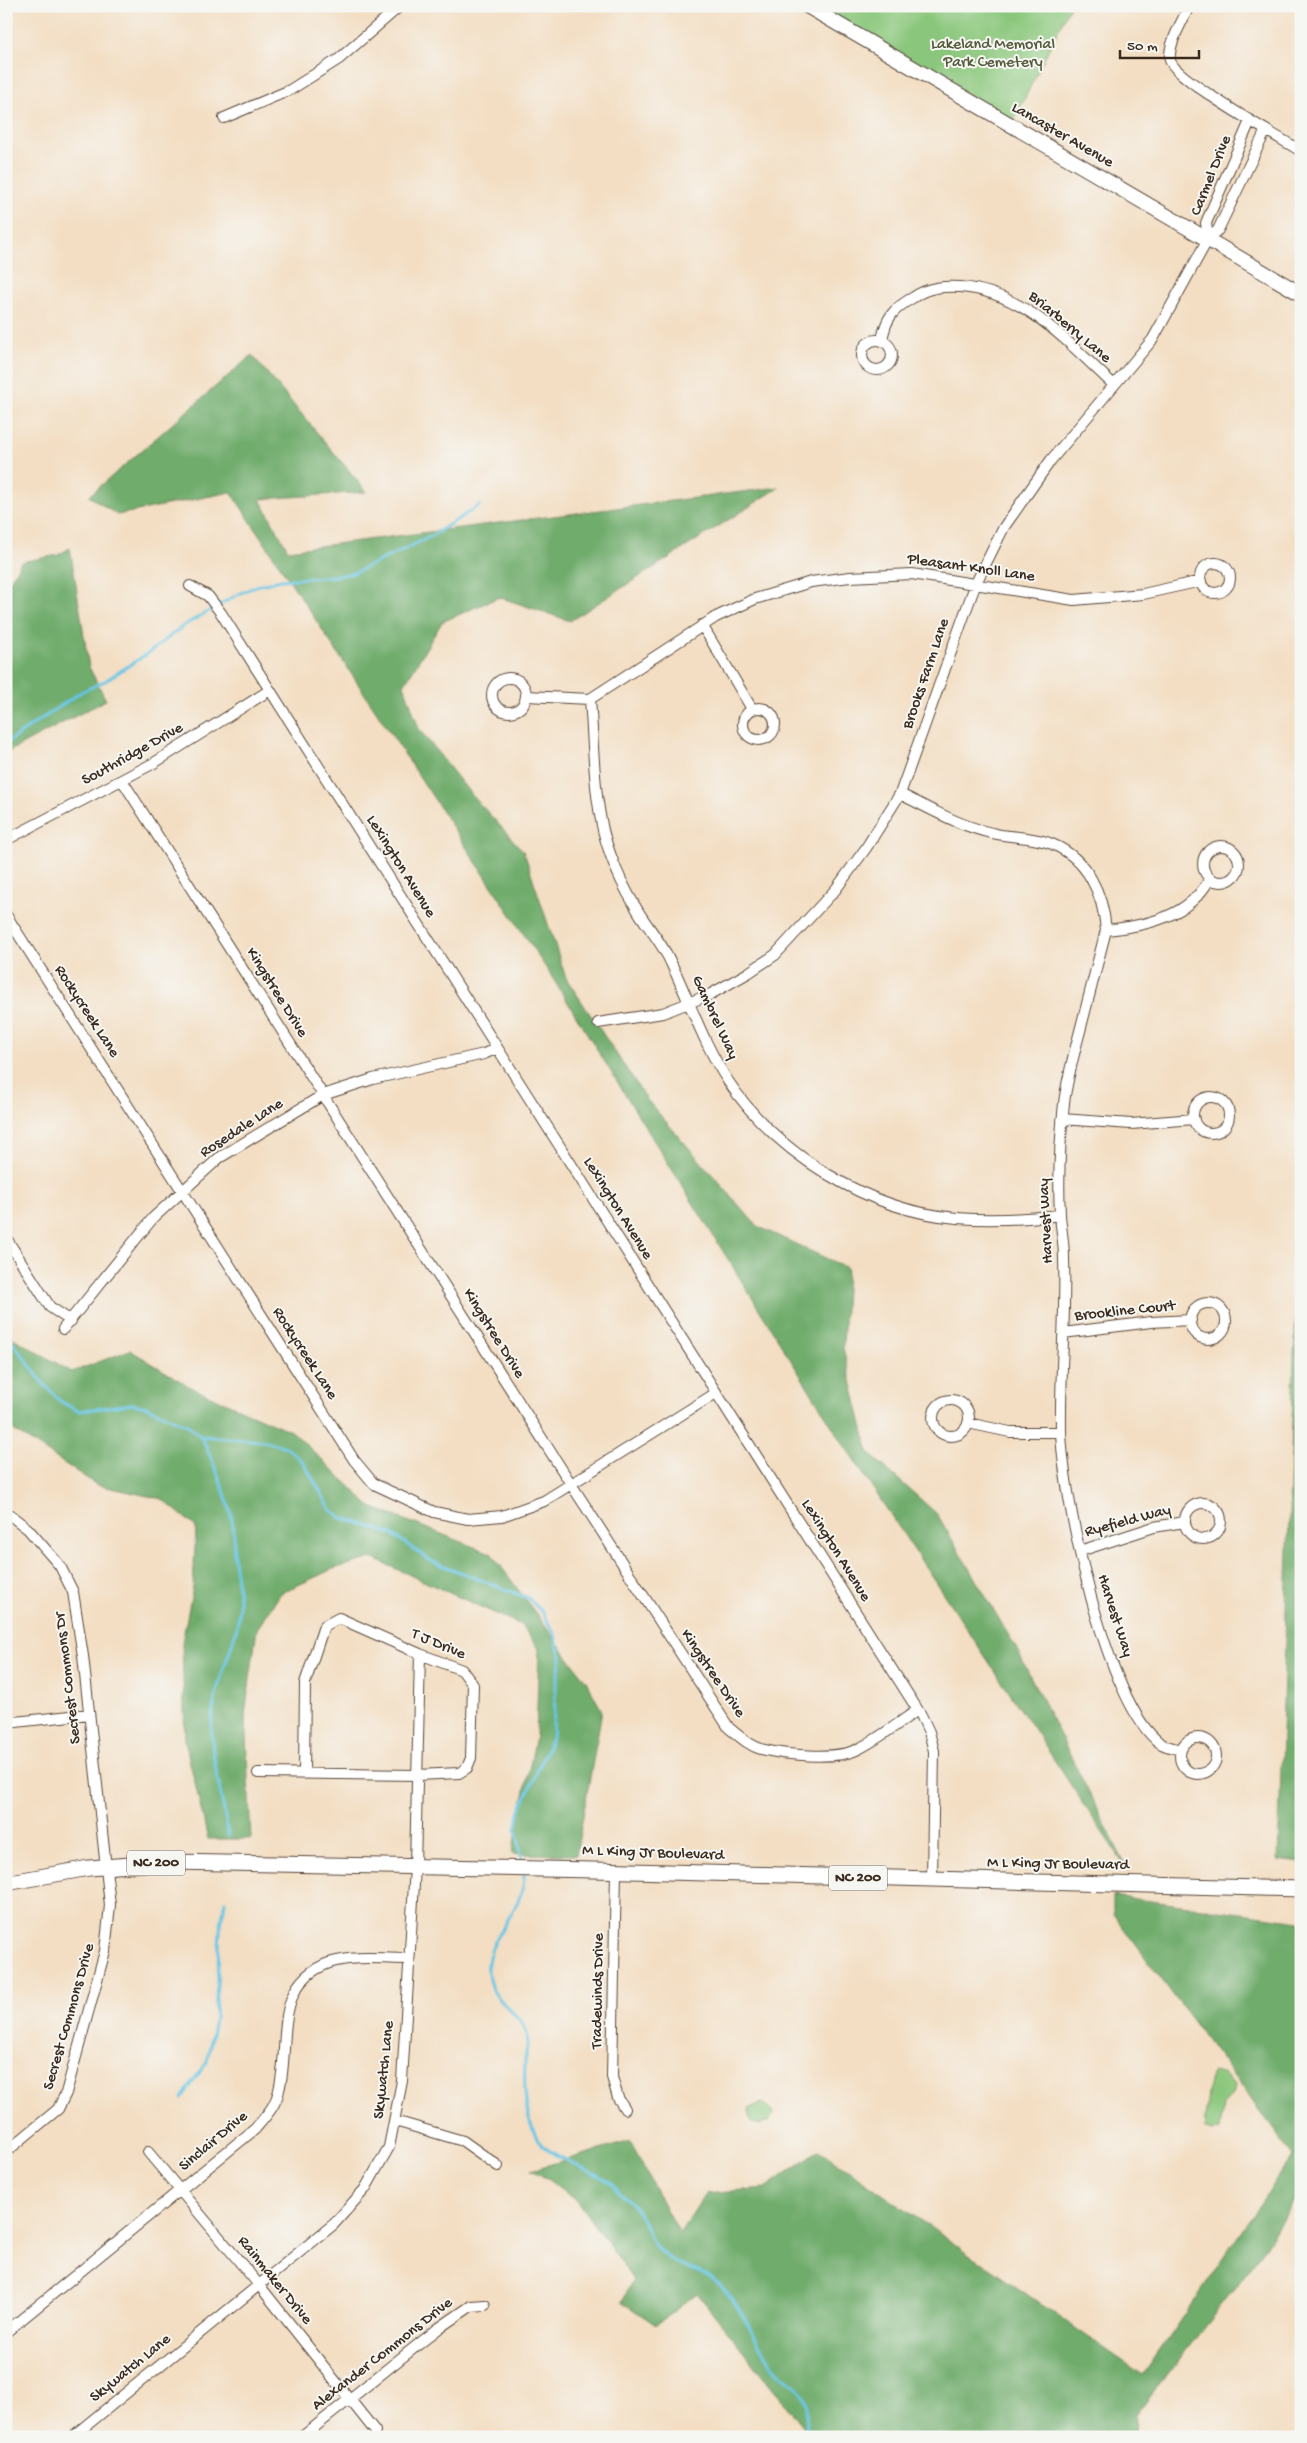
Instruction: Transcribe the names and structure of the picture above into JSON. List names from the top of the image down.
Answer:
{
  "streets": {
    "main road": ["Lancaster Avenue", "M L King Jr Boulevard", "NC 200"],
    "street": [
      "Carmel Drive",
      "Briarberry Lane",
      "Pleasant Knoll Lane",
      "Brooks Farm Lane",
      "Southridge Drive",
      "Lexington Avenue",
      "Kingstree Drive",
      "Rockycreek Lane",
      "Gambrel Way",
      "Rosedale Lane",
      "Harvest Way",
      "Brookline Court",
      "Ryefield Way",
      "T J Drive",
      "Secrest Commons Dr",
      "Tradewinds Drive",
      "Secrest Commons Drive",
      "Skywatch Lane",
      "Sinclair Drive",
      "Rainmaker Drive",
      "Alexander Commons Drive"
    ]
  },
  "crossings": [
    ["Lancaster Avenue", "Carmel Drive"],
    ["Lancaster Avenue", "Brooks Farm Lane"],
    ["Carmel Drive", "Brooks Farm Lane"],
    ["Briarberry Lane", "Brooks Farm Lane"],
    ["Pleasant Knoll Lane", "Brooks Farm Lane"],
    ["Pleasant Knoll Lane", "Gambrel Way"],
    ["Brooks Farm Lane", "Gambrel Way"],
    ["Brooks Farm Lane", "Harvest Way"],
    ["Southridge Drive", "Lexington Avenue"],
    ["Southridge Drive", "Kingstree Drive"],
    ["Lexington Avenue", "Kingstree Drive"],
    ["Lexington Avenue", "Rockycreek Lane"],
    ["Lexington Avenue", "Rosedale Lane"],
    ["Lexington Avenue", "M L King Jr Boulevard"],
    ["Kingstree Drive", "Rockycreek Lane"],
    ["Kingstree Drive", "Rosedale Lane"],
    ["Rockycreek Lane", "Rosedale Lane"],
    ["Gambrel Way", "Harvest Way"],
    ["Harvest Way", "Brookline Court"],
    ["Harvest Way", "Ryefield Way"],
    ["T J Drive", "Skywatch Lane"],
    ["Secrest Commons Dr", "M L King Jr Boulevard"],
    ["Secrest Commons Dr", "Secrest Commons Drive"],
    ["M L King Jr Boulevard", "Tradewinds Drive"],
    ["M L King Jr Boulevard", "Secrest Commons Drive"],
    ["M L King Jr Boulevard", "Skywatch Lane"],
    ["Skywatch Lane", "Sinclair Drive"],
    ["Skywatch Lane", "Rainmaker Drive"],
    ["Sinclair Drive", "Rainmaker Drive"],
    ["Rainmaker Drive", "Alexander Commons Drive"]
  ],
  "parks": ["Lakeland Memorial Park Cemetery"],
  "scale_bar": "50 m"
}
